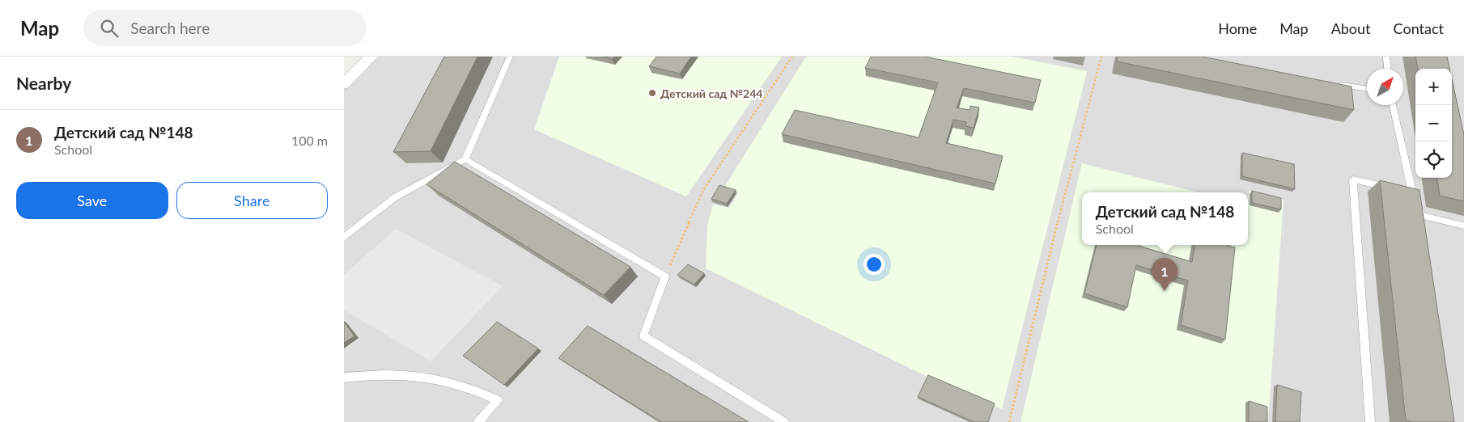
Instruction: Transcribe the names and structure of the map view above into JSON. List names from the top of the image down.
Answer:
{
  "places": ["Детский сад №244"],
  "north": "top right",
  "page": {
    "header": "Map",
    "search": "Search here",
    "nav": [
      "Home",
      "Map",
      "About",
      "Contact"
    ],
    "heading": "Nearby",
    "map_buttons": ["+", "−"],
    "list": [
      {
        "mark": "1",
        "name": "Детский сад №148",
        "note": "School",
        "value": "100 m"
      }
    ],
    "buttons": ["Save", "Share"],
    "popup": ["Детский сад №148", "School"],
    "pins": "1"
  }
}
